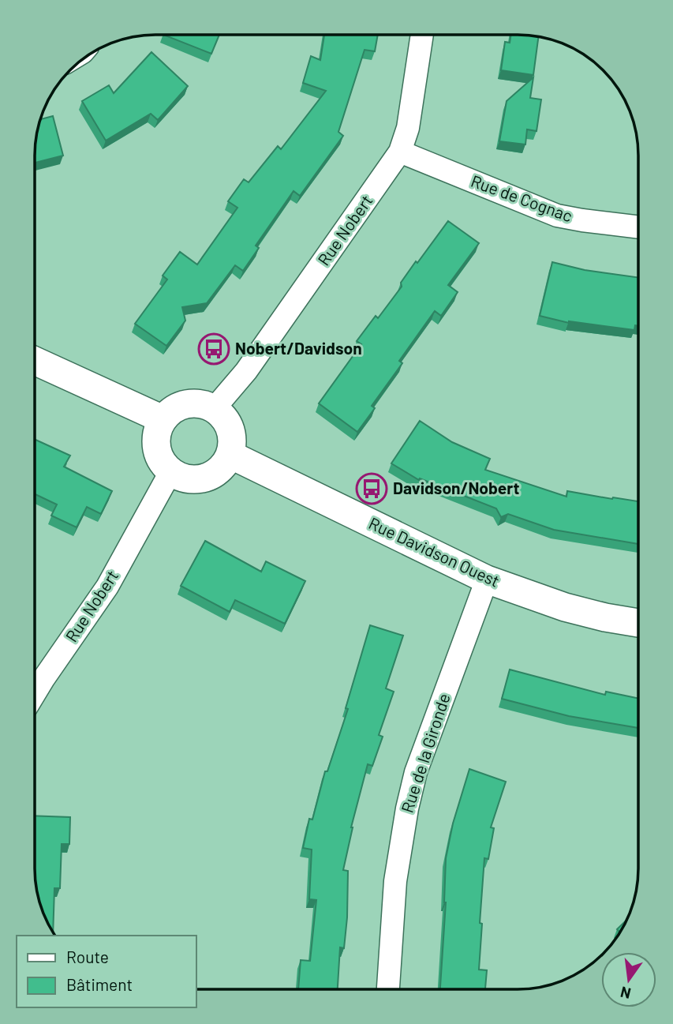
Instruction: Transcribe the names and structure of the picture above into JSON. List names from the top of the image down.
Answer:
{
  "streets": {
    "street": [
      "Rue de Cognac",
      "Rue Nobert",
      "Rue Davidson Ouest",
      "Rue de la Gironde"
    ]
  },
  "crossings": [
    ["Rue de Cognac", "Rue Nobert"],
    ["Rue Nobert", "Rue Davidson Ouest"],
    ["Rue Davidson Ouest", "Rue de la Gironde"]
  ],
  "places": {
    "bus stop": ["Nobert/Davidson", "Davidson/Nobert"]
  },
  "legend": ["Route", "Bâtiment"],
  "north": "bottom"
}
